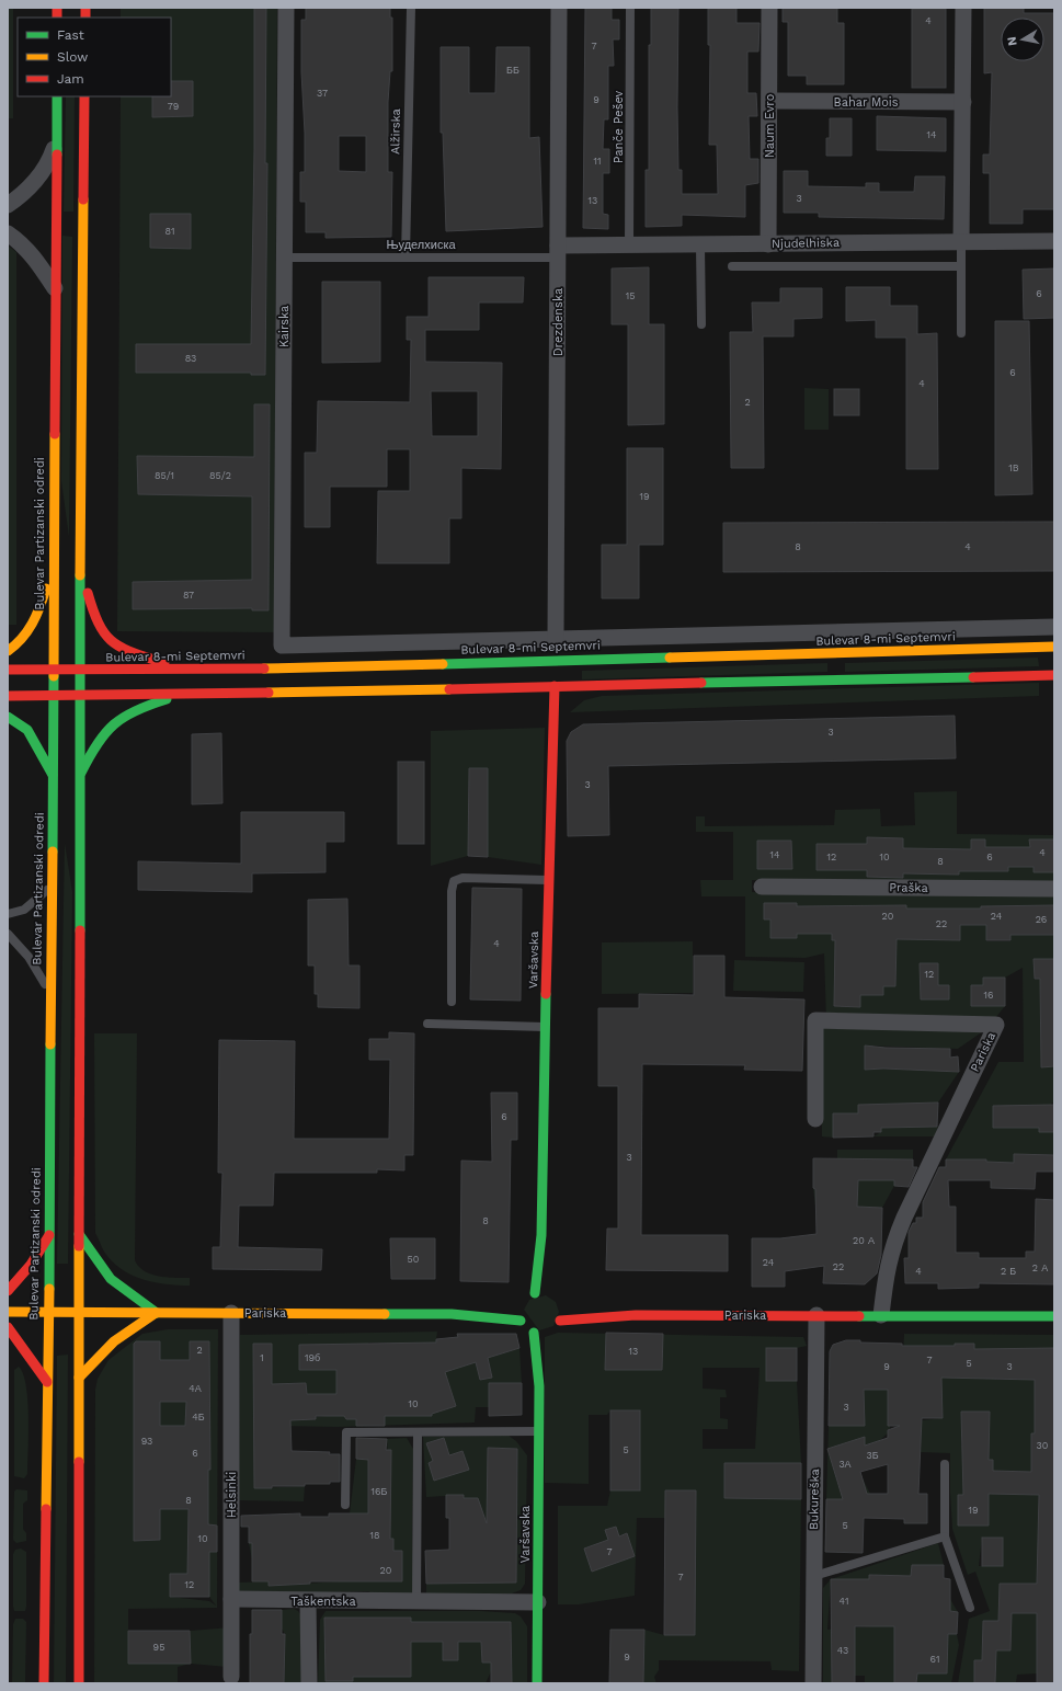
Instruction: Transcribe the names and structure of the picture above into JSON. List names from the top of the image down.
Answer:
{
  "streets": {
    "street": [
      "Bahar Mois",
      "Naum Evro",
      "Njudelhiska",
      "Drezdenska",
      "Kairska",
      "Bulevar Partizanski odredi",
      "Bulevar 8-mi Septemvri",
      "Praška",
      "Varšavska",
      "Pariska",
      "Helsinki",
      "Bukureška",
      "Taškentska"
    ],
    "lane": ["Panče Pešev", "Alžirska", "Њуделхиска"]
  },
  "crossings": [
    ["Bahar Mois", "Naum Evro"],
    ["Naum Evro", "Njudelhiska"],
    ["Panče Pešev", "Njudelhiska"],
    ["Alžirska", "Њуделхиска"],
    ["Njudelhiska", "Њуделхиска"],
    ["Njudelhiska", "Drezdenska"],
    ["Њуделхиска", "Drezdenska"],
    ["Њуделхиска", "Kairska"],
    ["Bulevar Partizanski odredi", "Bulevar 8-mi Septemvri"],
    ["Bulevar Partizanski odredi", "Pariska"],
    ["Varšavska", "Pariska"],
    ["Varšavska", "Taškentska"],
    ["Pariska", "Helsinki"],
    ["Pariska", "Bukureška"],
    ["Helsinki", "Taškentska"]
  ],
  "house_numbers": [
    "4",
    "7",
    "ББ",
    "37",
    "9",
    "79",
    "14",
    "11",
    "3",
    "13",
    "81",
    "6",
    "15",
    "83",
    "6",
    "4",
    "2",
    "1B",
    "85/1",
    "85/2",
    "19",
    "8",
    "4",
    "87",
    "3",
    "3",
    "4",
    "14",
    "12",
    "10",
    "6",
    "8",
    "20",
    "24",
    "26",
    "22",
    "4",
    "12",
    "16",
    "6",
    "3",
    "8",
    "20 А",
    "50",
    "24",
    "22",
    "2 А",
    "4",
    "2 Б",
    "2",
    "13",
    "1",
    "19б",
    "7",
    "5",
    "9",
    "3",
    "4А",
    "10",
    "3",
    "4Б",
    "93",
    "30",
    "5",
    "6",
    "3Б",
    "3А",
    "16Б",
    "8",
    "19",
    "5",
    "18",
    "10",
    "7",
    "20",
    "7",
    "12",
    "41",
    "95",
    "43",
    "9",
    "61"
  ],
  "legend": ["Fast", "Slow", "Jam"],
  "north": "left"
}
